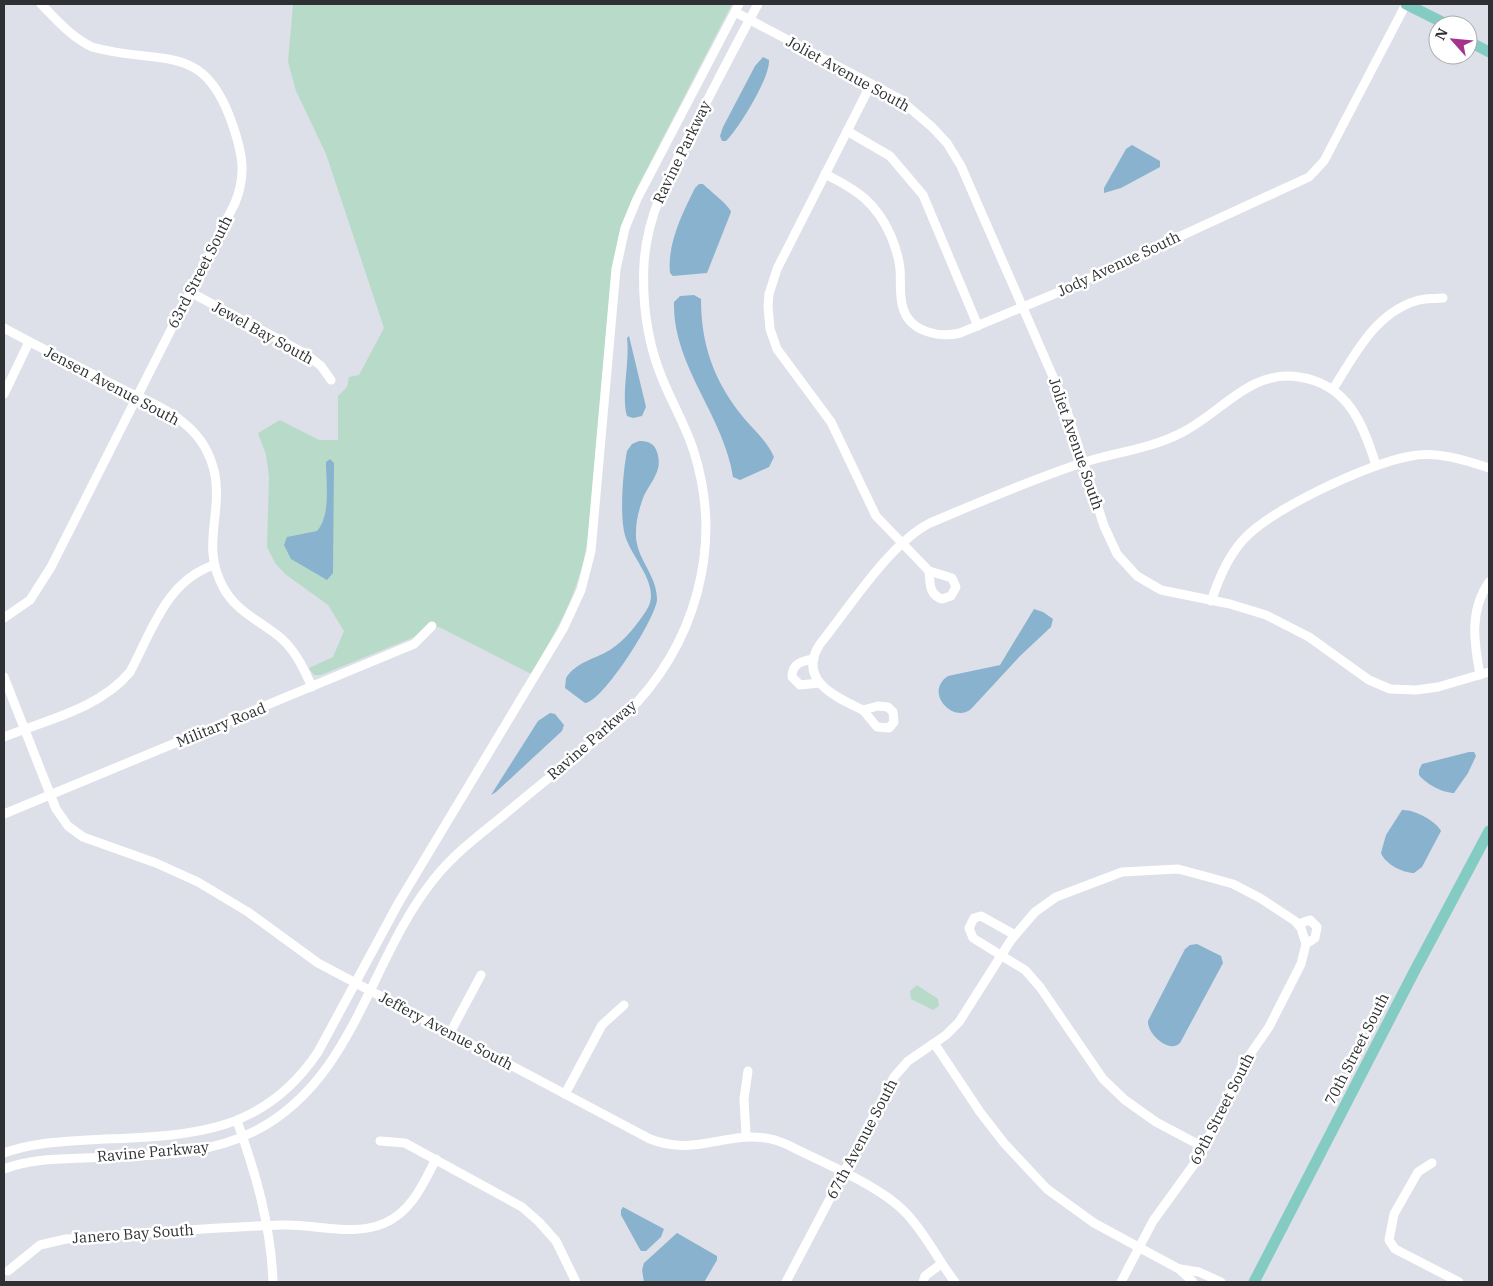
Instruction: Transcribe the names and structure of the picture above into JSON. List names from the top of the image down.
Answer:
{
  "streets": {
    "main road": ["70th Street South"],
    "street": [
      "Joliet Avenue South",
      "Ravine Parkway",
      "Jody Avenue South",
      "63rd Street South",
      "Jewel Bay South",
      "Jensen Avenue South",
      "Military Road",
      "Jeffery Avenue South",
      "69th Street South",
      "67th Avenue South",
      "Janero Bay South"
    ]
  },
  "crossings": [
    ["Joliet Avenue South", "Ravine Parkway"],
    ["Joliet Avenue South", "Jody Avenue South"],
    ["Ravine Parkway", "Jeffery Avenue South"],
    ["63rd Street South", "Jewel Bay South"],
    ["63rd Street South", "Jensen Avenue South"],
    ["Jensen Avenue South", "Military Road"],
    ["Military Road", "Jeffery Avenue South"],
    ["Jeffery Avenue South", "67th Avenue South"]
  ],
  "north": "top left"
}
